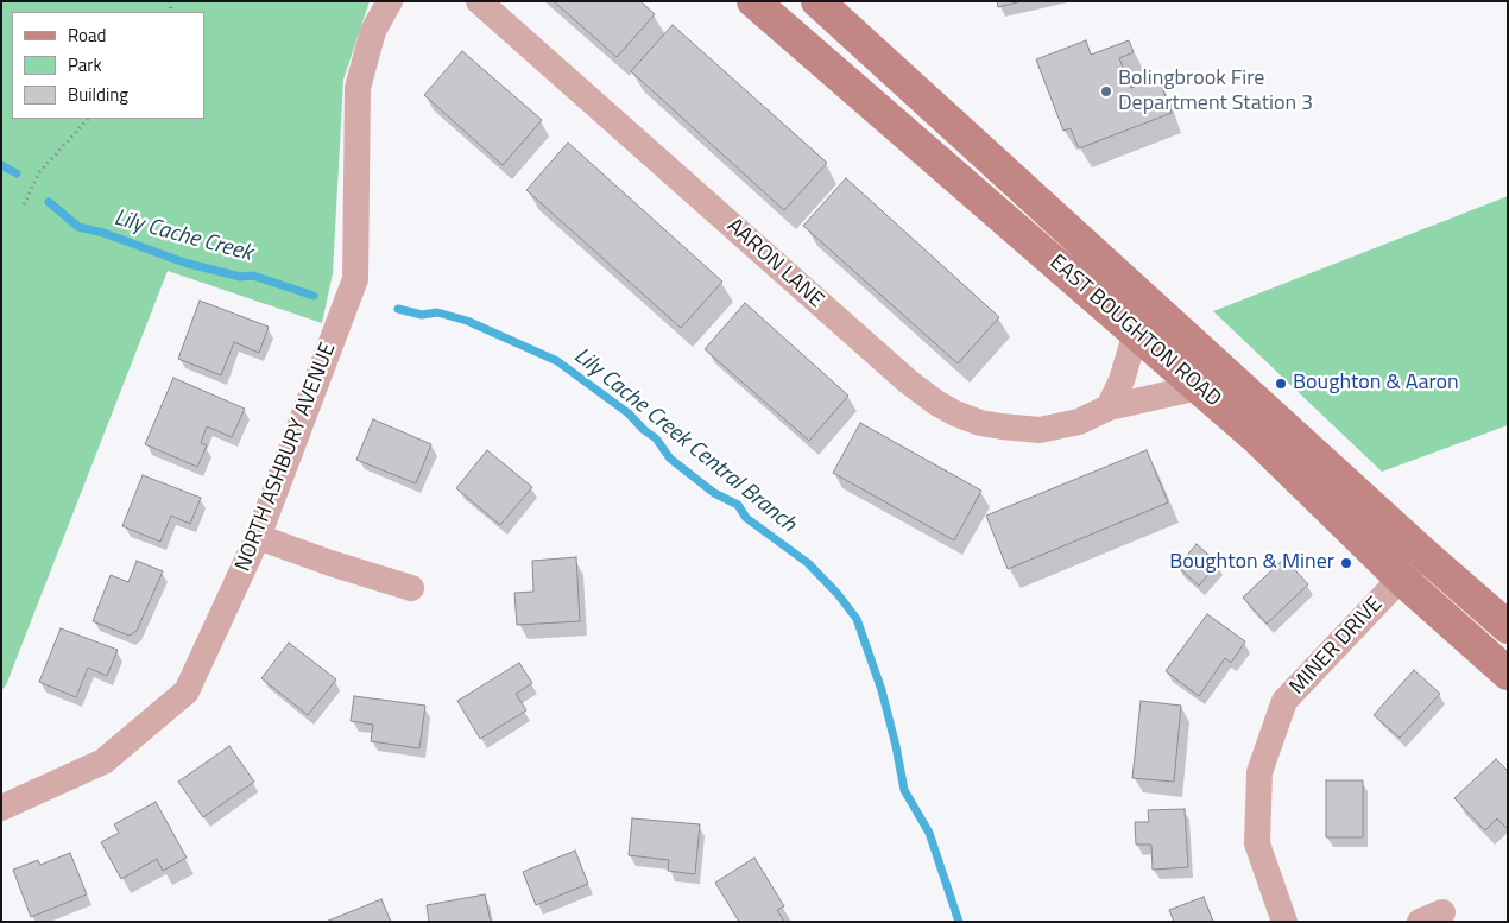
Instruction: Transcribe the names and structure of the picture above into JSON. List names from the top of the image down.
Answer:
{
  "streets": {
    "main road": ["EAST BOUGHTON ROAD"],
    "street": ["AARON LANE", "NORTH ASHBURY AVENUE", "MINER DRIVE"]
  },
  "crossings": [
    ["AARON LANE", "EAST BOUGHTON ROAD"],
    ["EAST BOUGHTON ROAD", "MINER DRIVE"]
  ],
  "water": ["Lily Cache Creek", "Lily Cache Creek Central Branch"],
  "places": ["Bolingbrook Fire Department Station 3", "Boughton & Aaron", "Boughton & Miner"],
  "legend": ["Road", "Park", "Building"]
}
